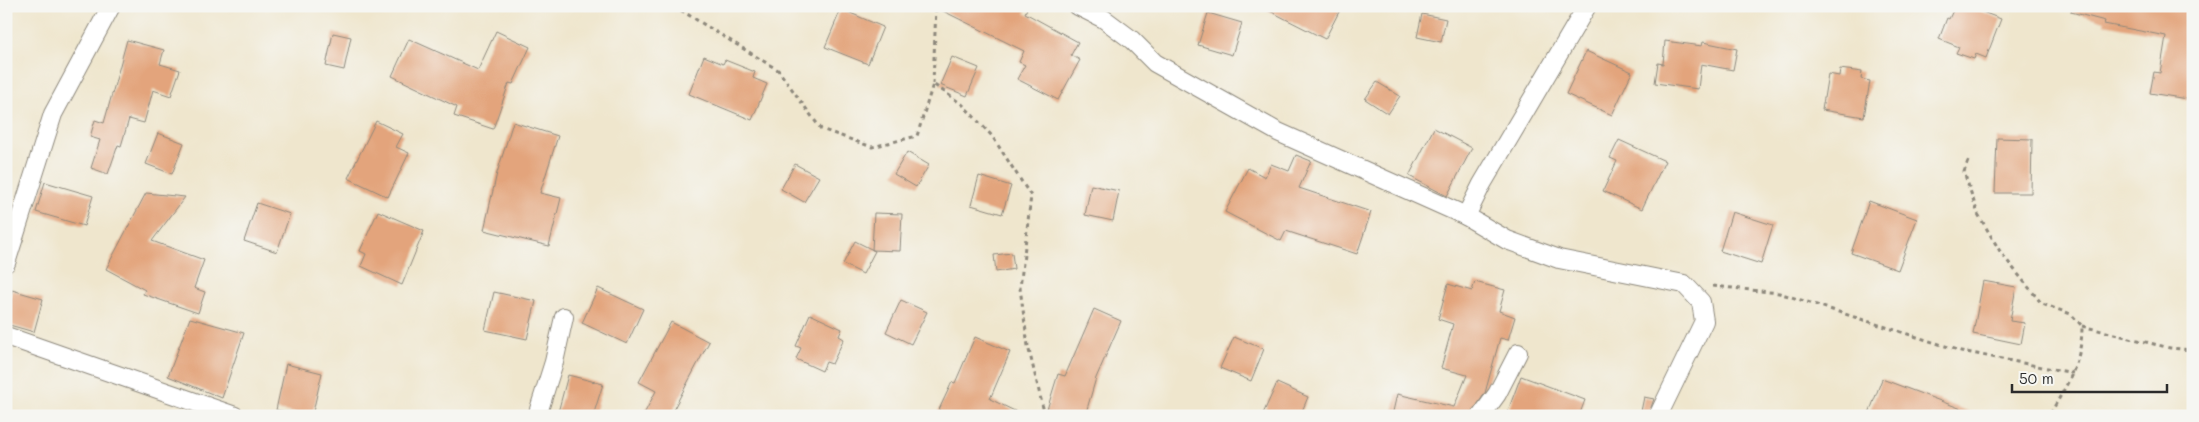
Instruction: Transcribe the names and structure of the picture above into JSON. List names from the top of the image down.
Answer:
{
  "scale_bar": "50 m"
}
